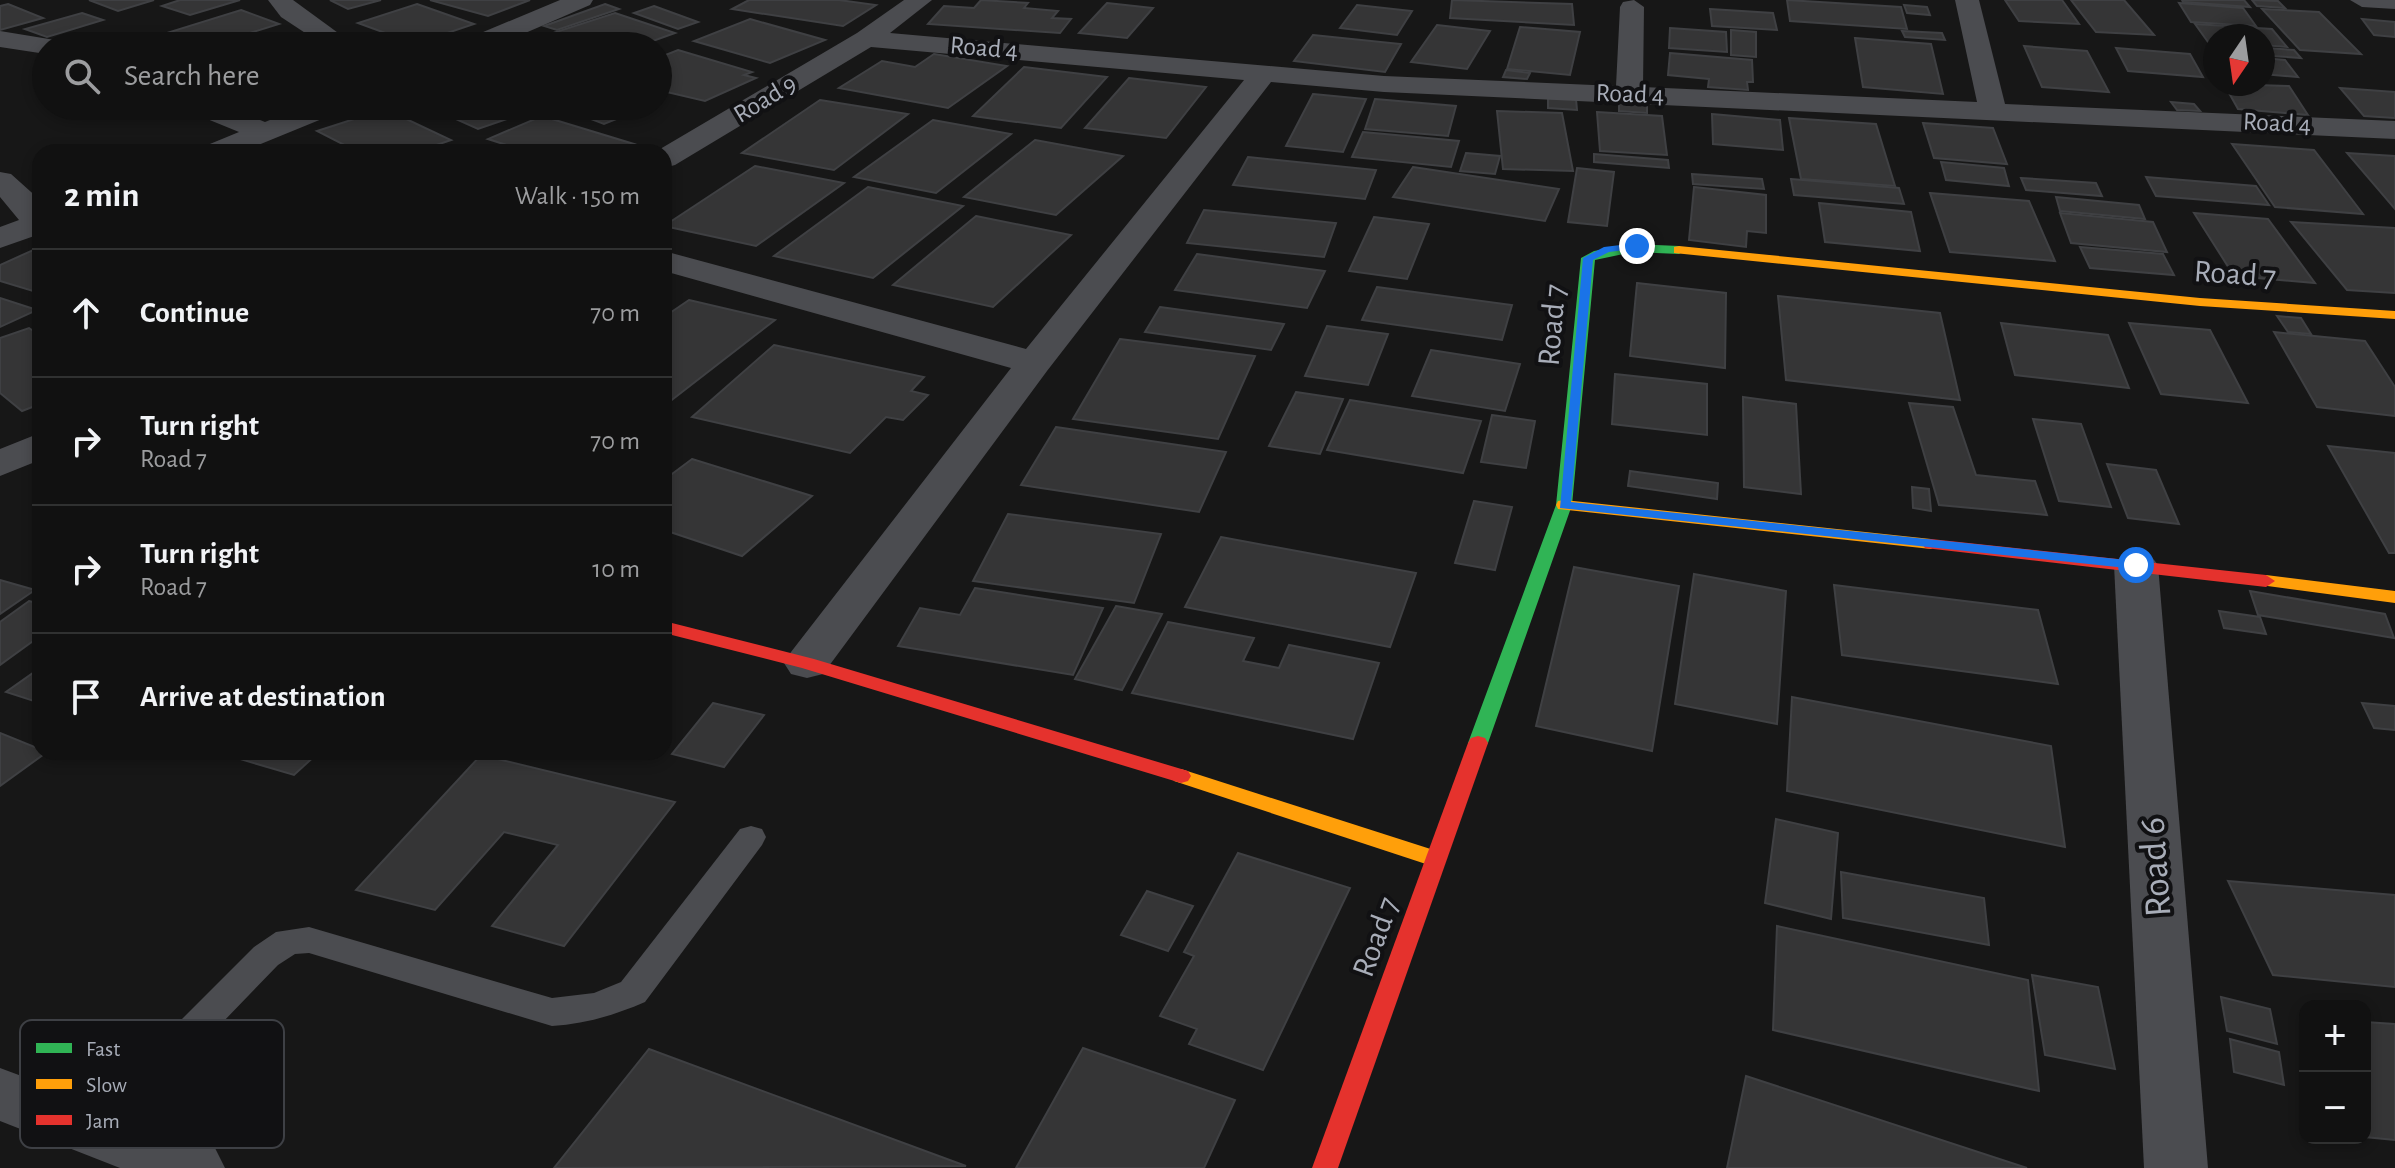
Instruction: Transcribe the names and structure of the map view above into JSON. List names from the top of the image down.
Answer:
{
  "streets": {
    "street": [
      "Road 4",
      "Road 9",
      "Road 7",
      "Road 6"
    ]
  },
  "crossings": [
    ["Road 4", "Road 9"]
  ],
  "legend": ["Fast", "Slow", "Jam"],
  "north": "bottom",
  "page": {
    "search": "Search here",
    "heading": ["2 min", "Walk · 150 m"],
    "list": [
      ["Continue", "70 m"],
      ["Turn right", "Road 7", "70 m"],
      ["Turn right", "Road 7", "10 m"],
      "Arrive at destination"
    ],
    "map_buttons": ["+", "−"]
  }
}
